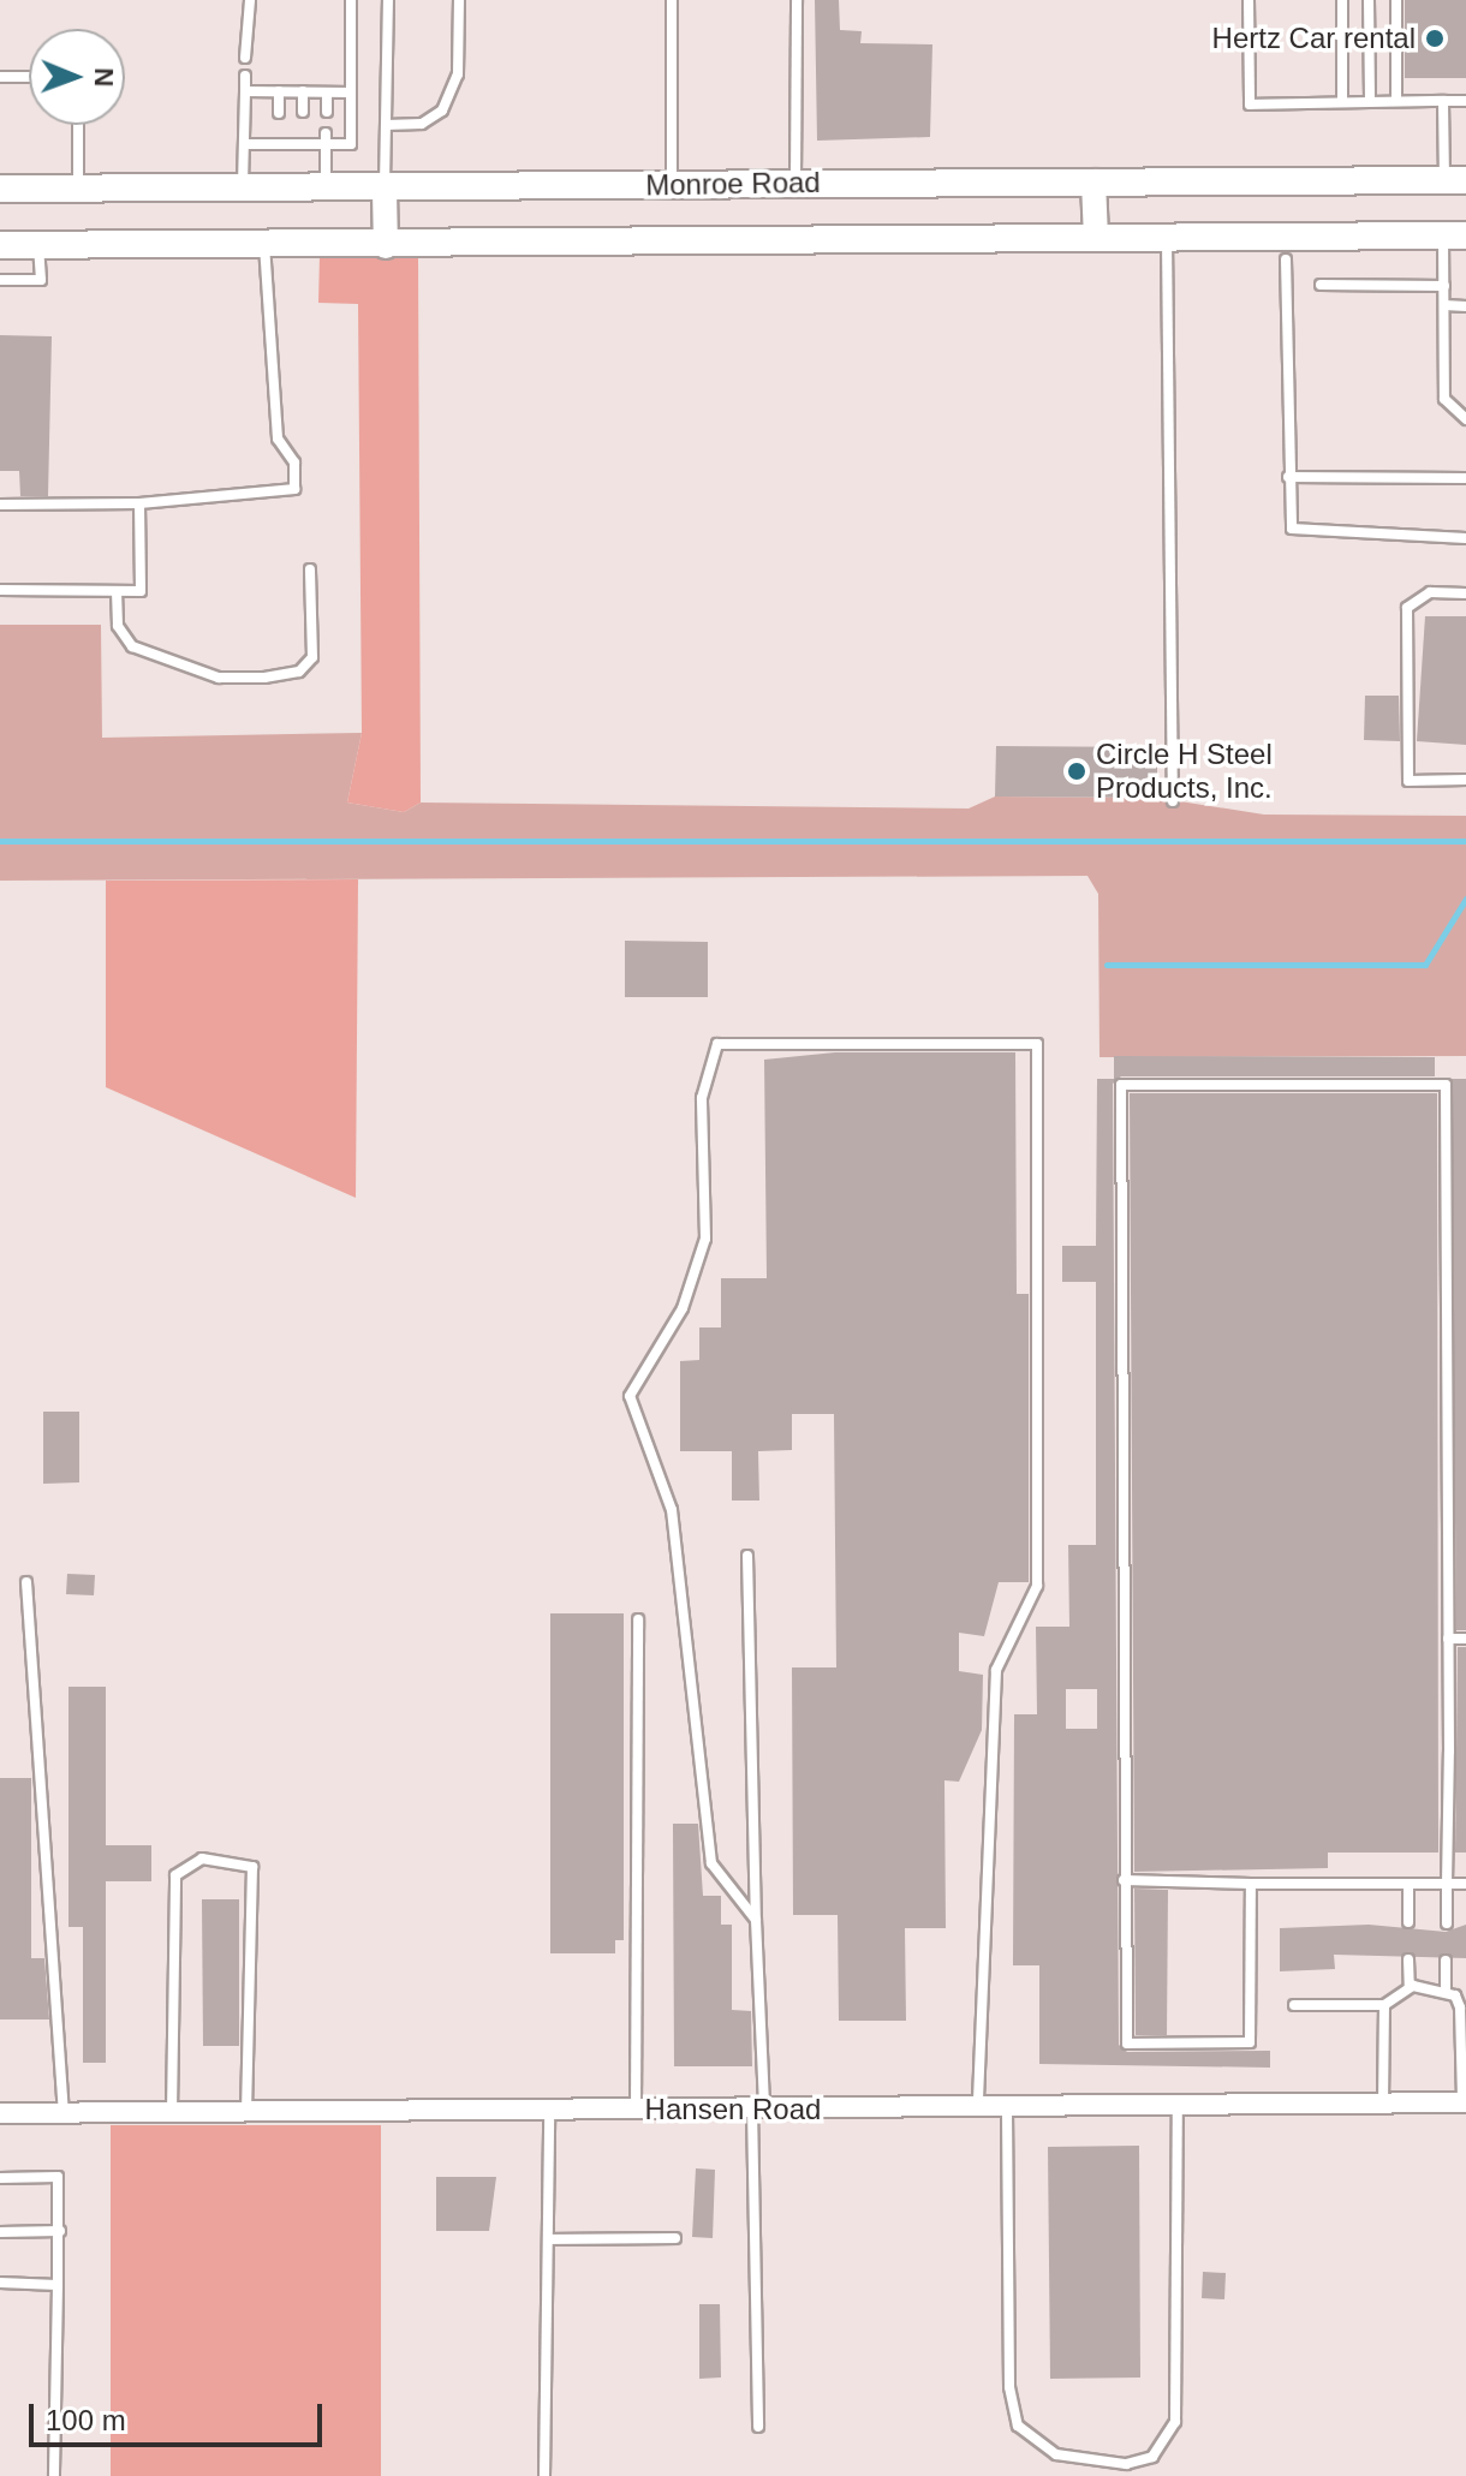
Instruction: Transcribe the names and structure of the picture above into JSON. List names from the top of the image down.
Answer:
{
  "streets": {
    "main road": ["Monroe Road"],
    "street": ["Hansen Road"]
  },
  "places": ["Hertz Car rental", "Circle H Steel Products, Inc."],
  "scale_bar": "100 m",
  "north": "right"
}
